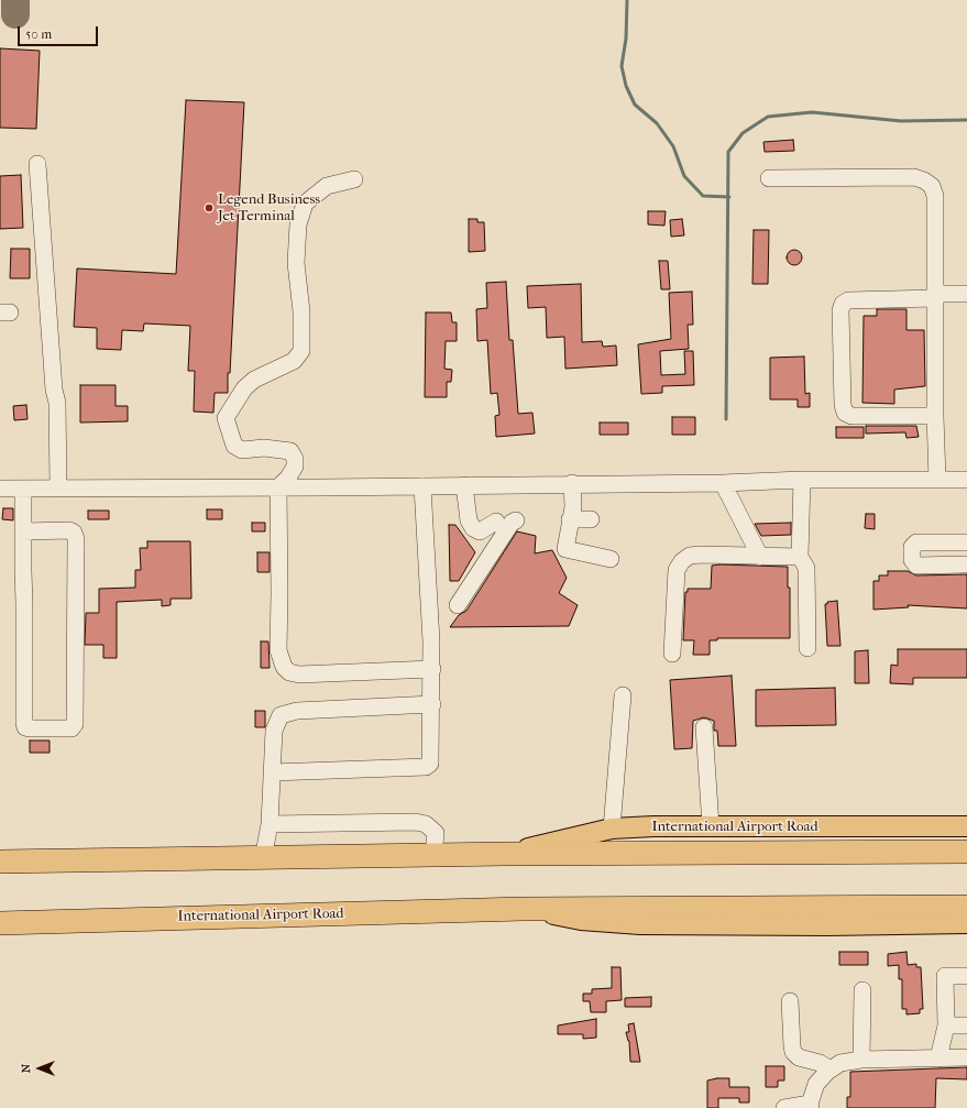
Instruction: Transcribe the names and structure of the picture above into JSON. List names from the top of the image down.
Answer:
{
  "streets": {
    "highway": ["International Airport Road"]
  },
  "places": ["Legend Business Jet Terminal"],
  "scale_bar": "50 m",
  "north": "left"
}
